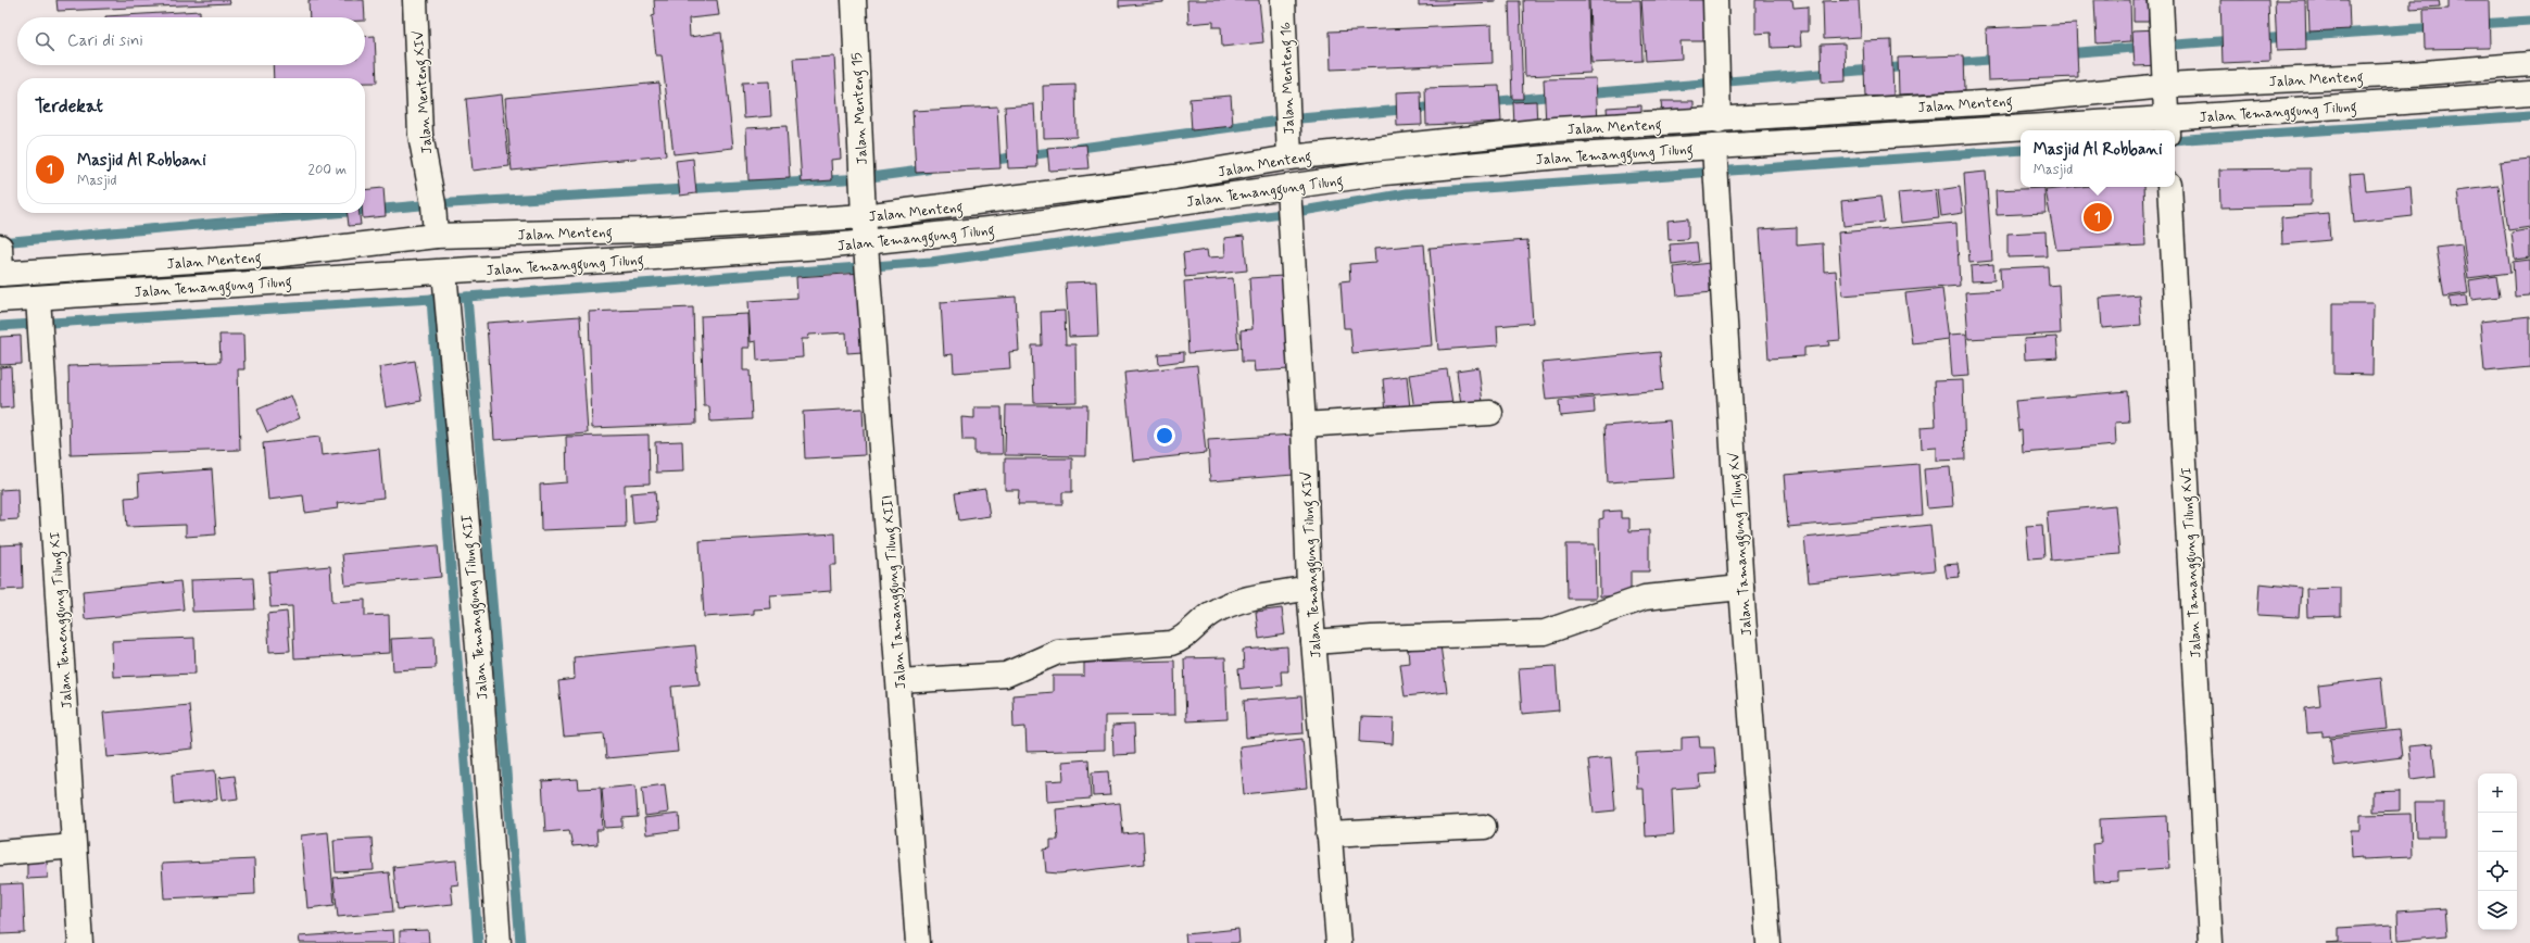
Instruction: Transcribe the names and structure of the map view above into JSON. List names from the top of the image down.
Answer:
{
  "streets": {
    "street": [
      "Jalan Menteng 16",
      "Jalan Menteng",
      "Jalan Menteng XIV",
      "Jalan Menteng 15",
      "Jalan Temanggung Tilung",
      "Jalan Tamanggung Tilung XV",
      "Jalan Tamanggung Tilung XVI",
      "Jalan Temanggung Tilung XIV",
      "Jalan Tamanggung Tilung XIII",
      "Jalan Temanggung Tilung XII",
      "Jalan Temenggung Tilung XI"
    ]
  },
  "crossings": [
    ["Jalan Menteng 16", "Jalan Menteng"],
    ["Jalan Menteng", "Jalan Menteng XIV"],
    ["Jalan Menteng", "Jalan Menteng 15"],
    ["Jalan Menteng 15", "Jalan Temanggung Tilung"],
    ["Jalan Menteng 15", "Jalan Tamanggung Tilung XIII"],
    ["Jalan Temanggung Tilung", "Jalan Tamanggung Tilung XV"],
    ["Jalan Temanggung Tilung", "Jalan Temanggung Tilung XIV"],
    ["Jalan Temanggung Tilung", "Jalan Tamanggung Tilung XIII"],
    ["Jalan Temanggung Tilung", "Jalan Temanggung Tilung XII"],
    ["Jalan Temanggung Tilung", "Jalan Temenggung Tilung XI"]
  ],
  "page": {
    "search": "Cari di sini",
    "heading": "Terdekat",
    "popup": ["Masjid Al Robbani", "Masjid"],
    "list": [
      {
        "mark": "1",
        "name": "Masjid Al Robbani",
        "note": "Masjid",
        "value": "200 m"
      }
    ],
    "pins": "1",
    "map_buttons": ["+", "−"]
  }
}
